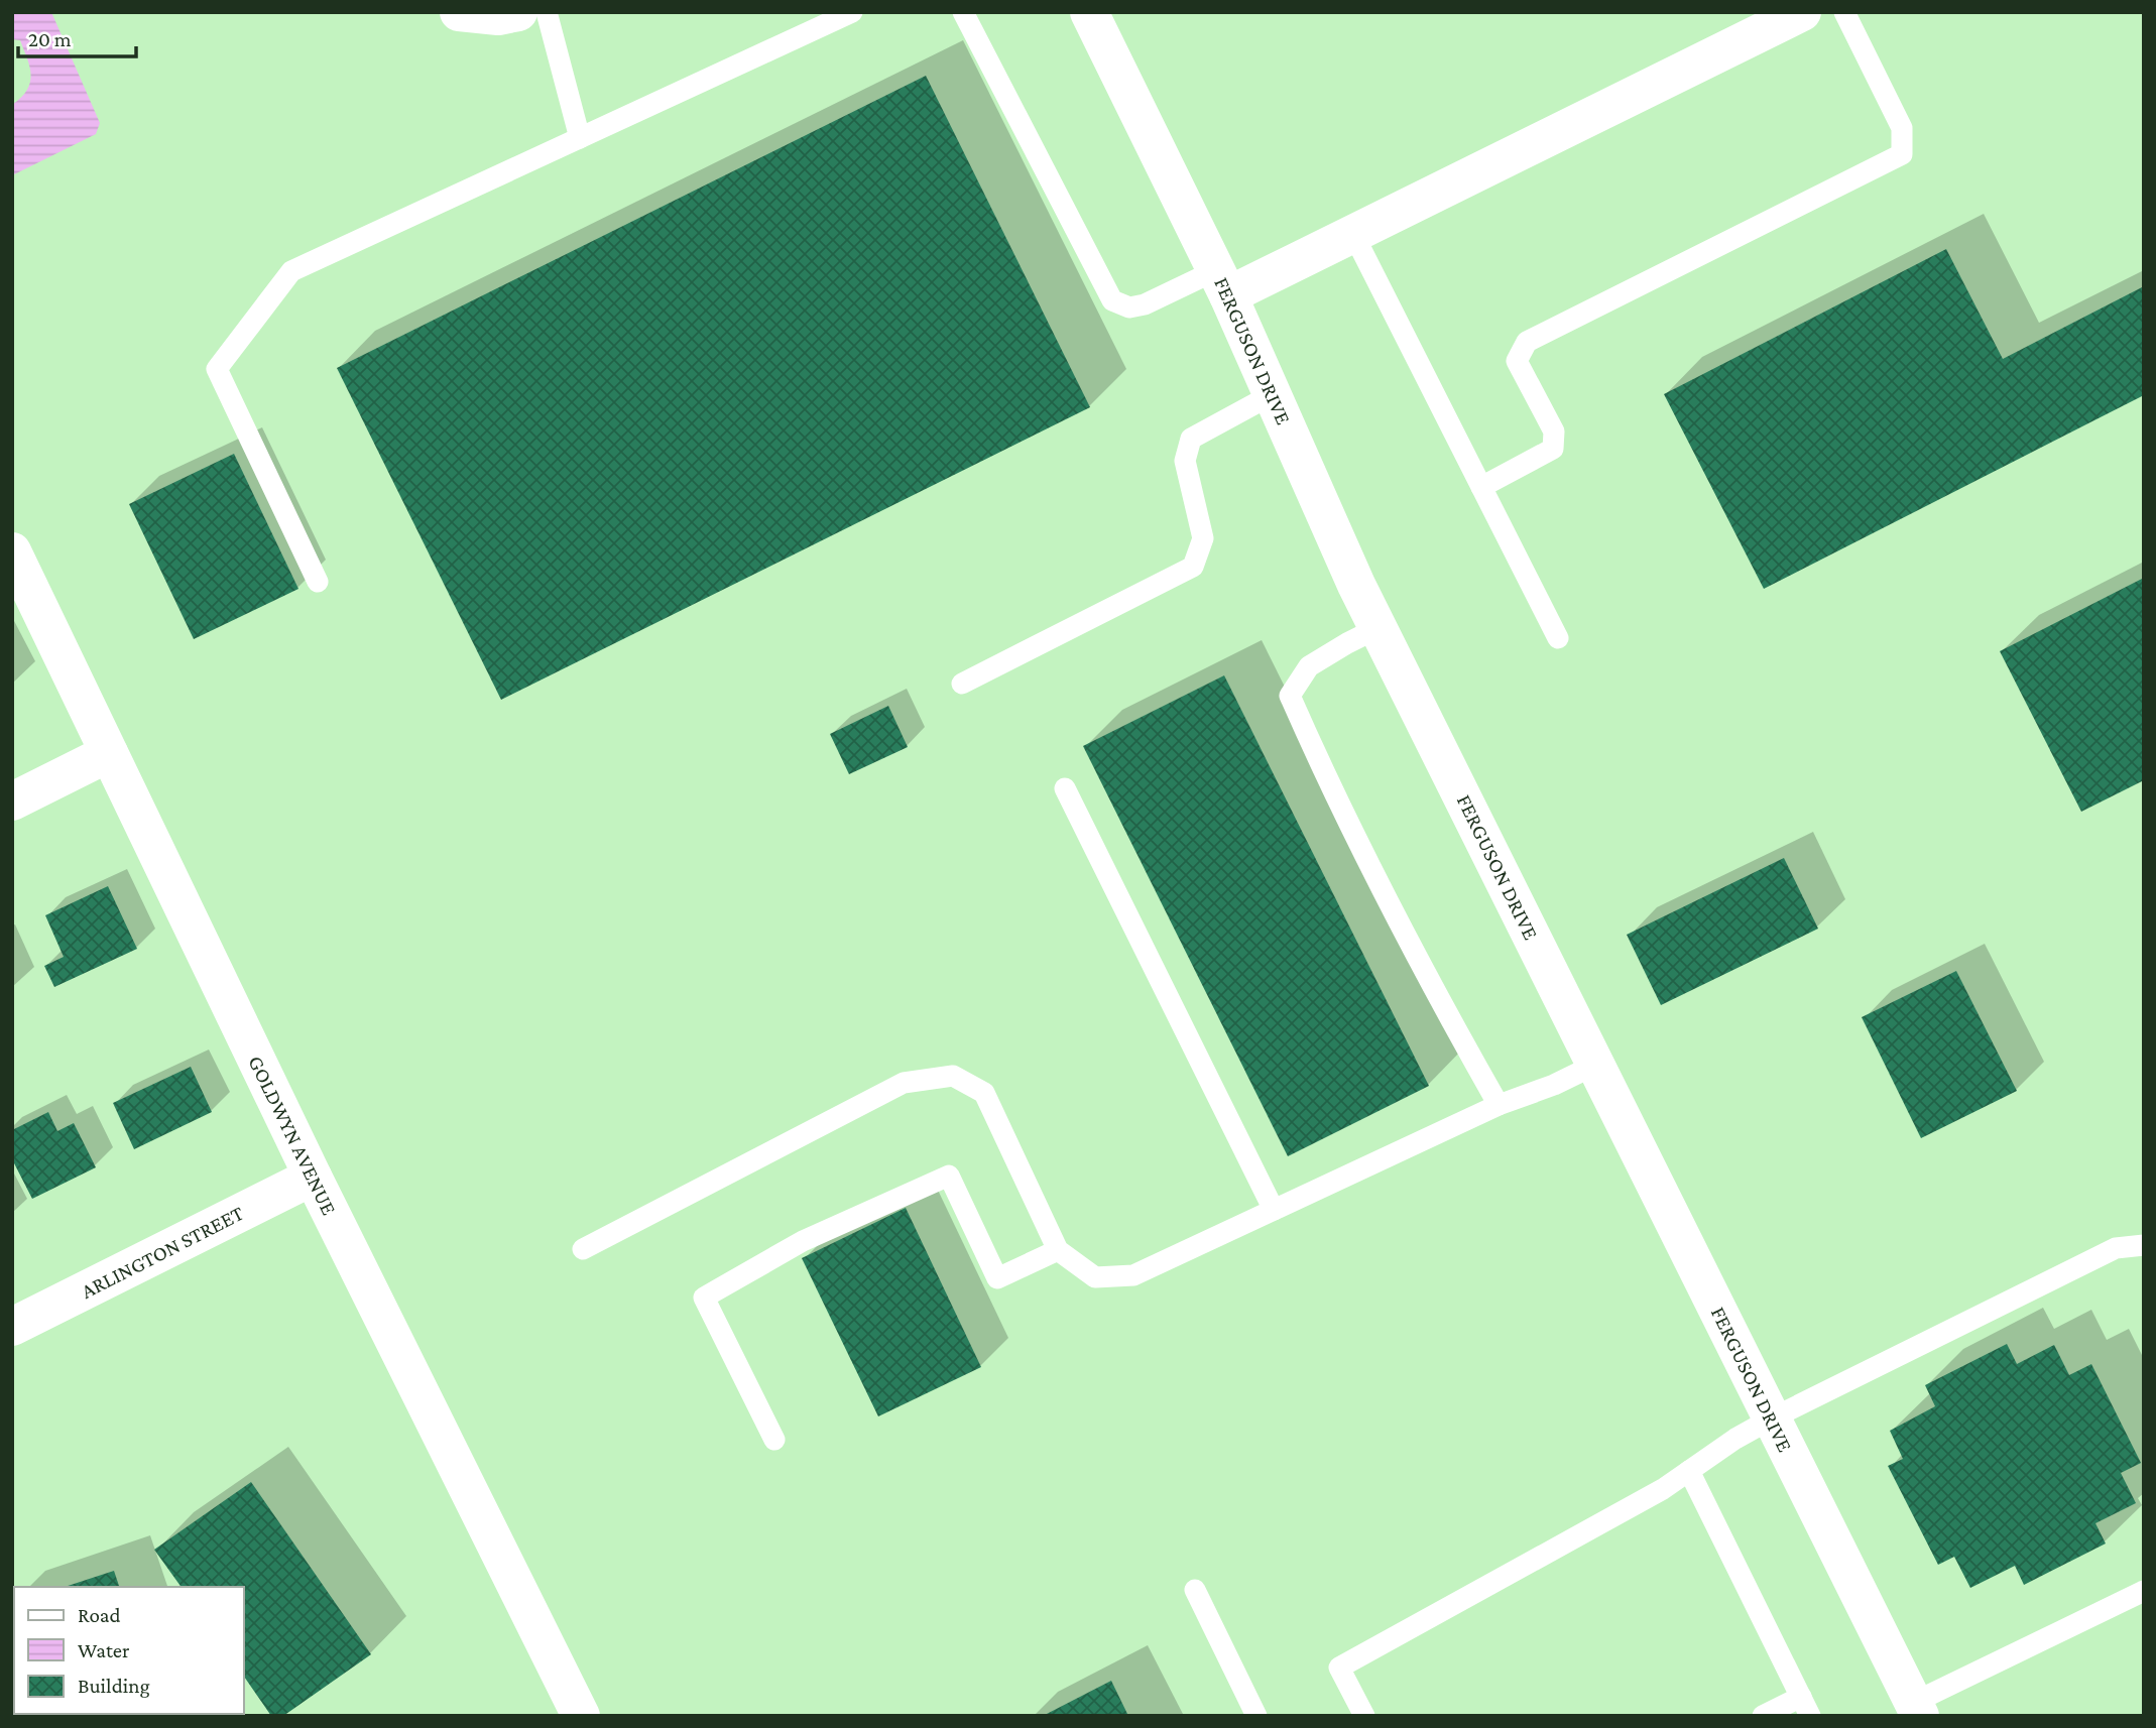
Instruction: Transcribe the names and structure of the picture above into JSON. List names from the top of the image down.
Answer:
{
  "streets": {
    "street": ["FERGUSON DRIVE", "GOLDWYN AVENUE", "ARLINGTON STREET"]
  },
  "crossings": [
    ["GOLDWYN AVENUE", "ARLINGTON STREET"]
  ],
  "legend": ["Road", "Water", "Building"],
  "scale_bar": "20 m"
}
